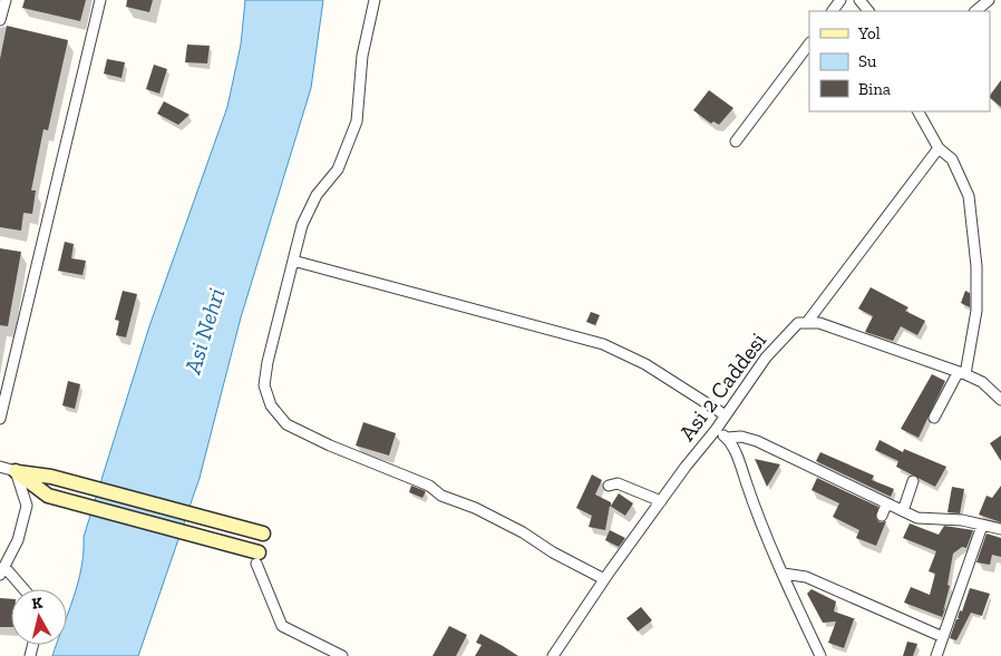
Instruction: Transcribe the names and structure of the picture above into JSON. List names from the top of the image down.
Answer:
{
  "streets": {
    "street": ["Asi 2 Caddesi"]
  },
  "water": ["Asi Nehri"],
  "legend": ["Yol", "Su", "Bina"],
  "north": "top"
}
